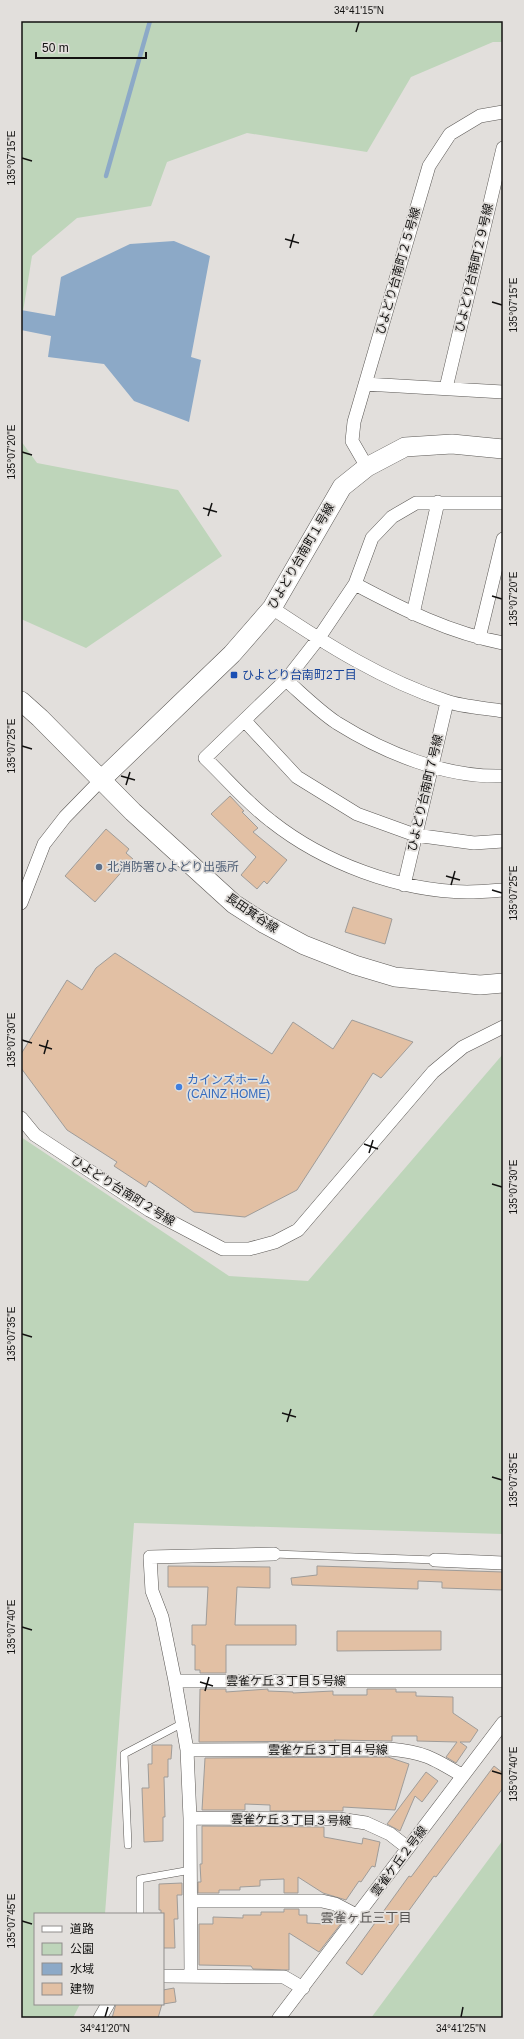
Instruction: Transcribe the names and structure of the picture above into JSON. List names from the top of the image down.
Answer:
{
  "streets": {
    "street": [
      "ひよどり台南町２９号線",
      "ひよどり台南町２５号線",
      "ひよどり台南町１号線",
      "ひよどり台南町７号線",
      "長田箕谷線",
      "ひよどり台南町２号線",
      "雲雀ケ丘３丁目５号線",
      "雲雀ケ丘３丁目４号線",
      "雲雀ケ丘３丁目３号線",
      "雲雀ケ丘２号線"
    ]
  },
  "crossings": [
    ["ひよどり台南町２５号線", "ひよどり台南町１号線"],
    ["ひよどり台南町１号線", "長田箕谷線"],
    ["雲雀ケ丘３丁目４号線", "雲雀ケ丘２号線"],
    ["雲雀ケ丘３丁目３号線", "雲雀ケ丘２号線"]
  ],
  "districts": ["雲雀ヶ丘三丁目"],
  "places": {
    "transit": ["ひよどり台南町2丁目"],
    "other": ["北消防署ひよどり出張所", "カインズホーム (CAINZ HOME)"]
  },
  "legend": [
    "道路",
    "公園",
    "水域",
    "建物"
  ],
  "scale_bar": "50 m",
  "coordinates": [
    "34°41'15\"N",
    "135°07'15\"E",
    "135°07'20\"E",
    "135°07'25\"E",
    "135°07'30\"E",
    "135°07'35\"E",
    "135°07'40\"E",
    "135°07'45\"E",
    "34°41'20\"N",
    "34°41'25\"N"
  ]
}
